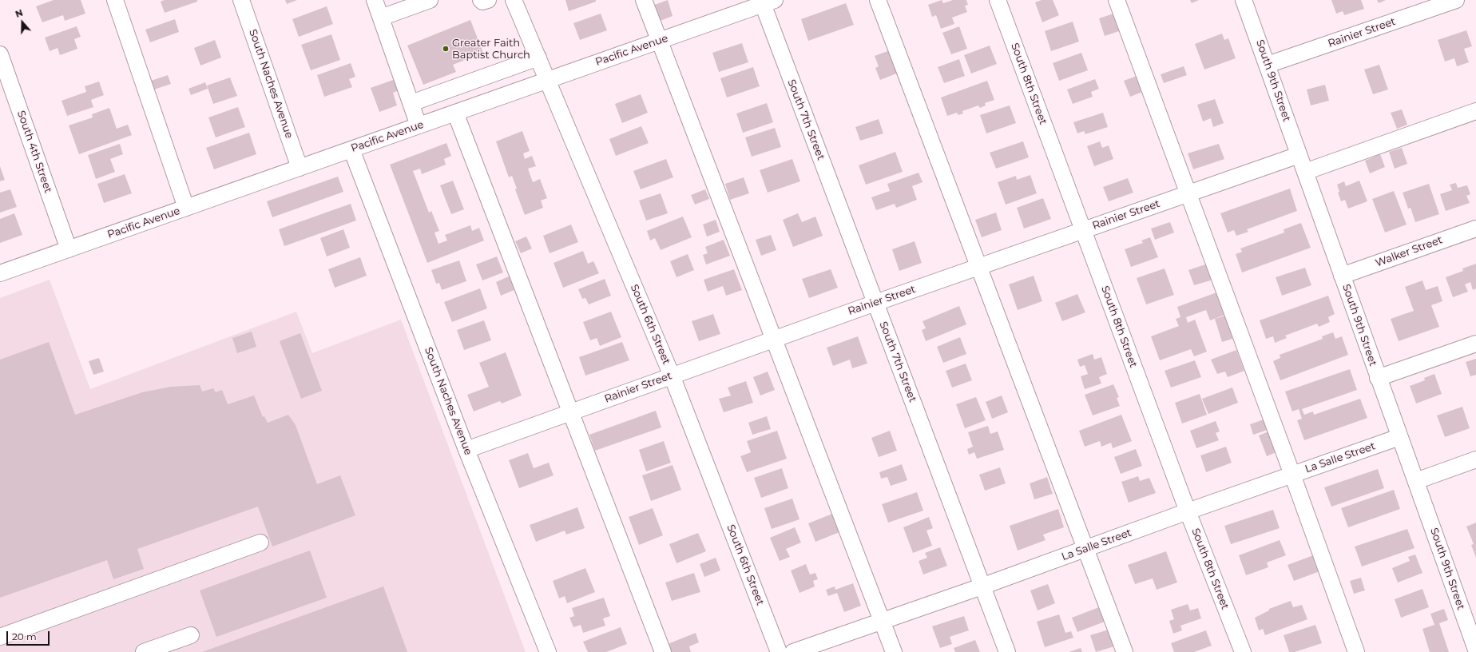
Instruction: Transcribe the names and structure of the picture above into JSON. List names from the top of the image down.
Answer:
{
  "streets": {
    "street": [
      "Rainier Street",
      "Pacific Avenue",
      "South 9th Street",
      "South Naches Avenue",
      "South 8th Street",
      "South 7th Street",
      "South 4th Street",
      "Walker Street",
      "South 6th Street",
      "La Salle Street"
    ]
  },
  "crossings": [
    ["Rainier Street", "South 9th Street"],
    ["Rainier Street", "South Naches Avenue"],
    ["Rainier Street", "South 8th Street"],
    ["Rainier Street", "South 7th Street"],
    ["Rainier Street", "South 6th Street"],
    ["Pacific Avenue", "South Naches Avenue"],
    ["Pacific Avenue", "South 7th Street"],
    ["Pacific Avenue", "South 4th Street"],
    ["Pacific Avenue", "South 6th Street"],
    ["South 9th Street", "Walker Street"],
    ["South 9th Street", "La Salle Street"],
    ["South 8th Street", "La Salle Street"],
    ["South 7th Street", "La Salle Street"]
  ],
  "places": ["Greater Faith Baptist Church"],
  "scale_bar": "20 m",
  "north": "top"
}
